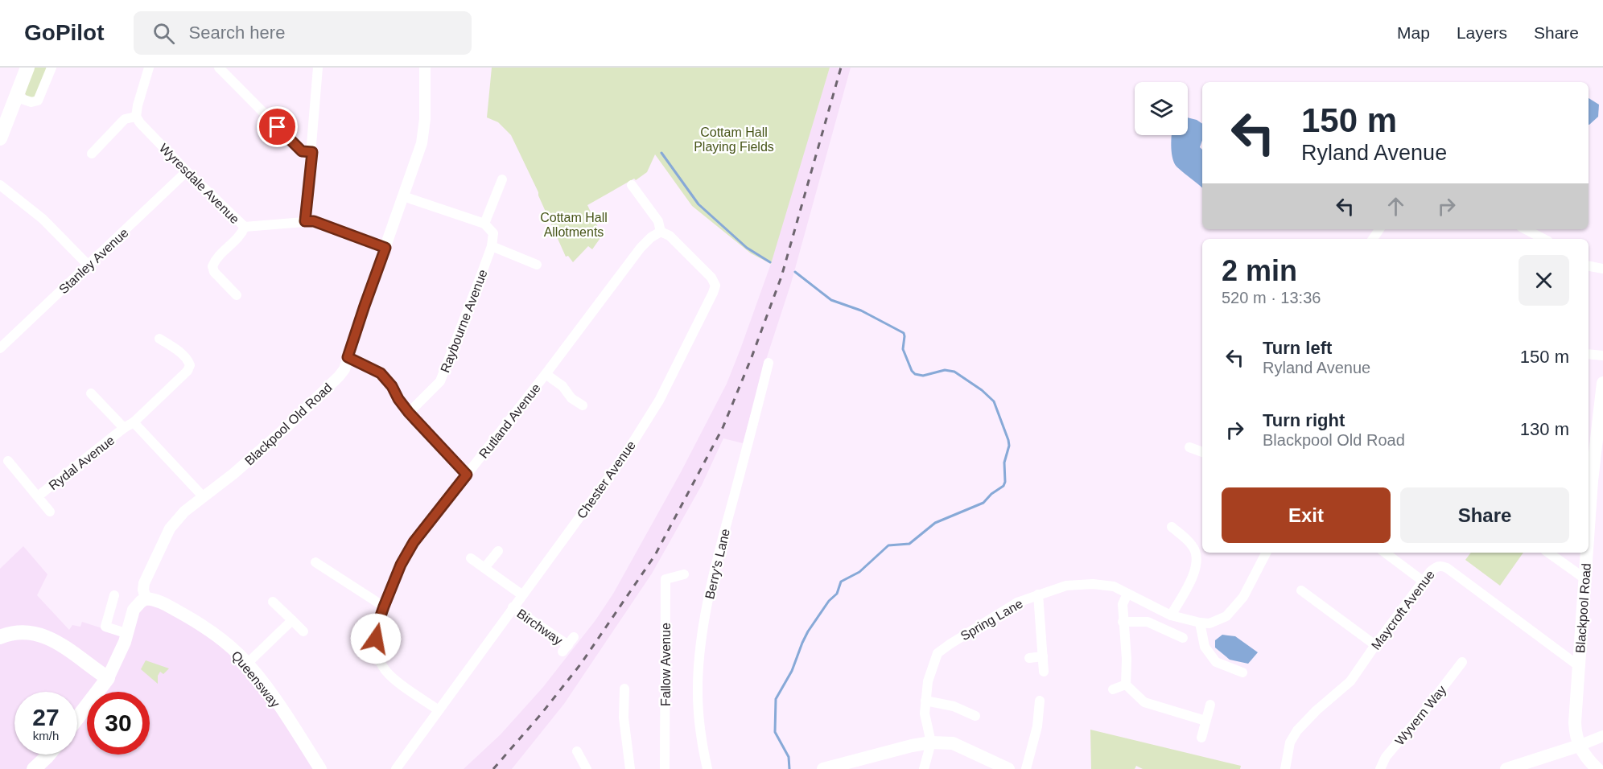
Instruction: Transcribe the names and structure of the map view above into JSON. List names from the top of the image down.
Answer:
{
  "streets": {
    "main road": ["Blackpool Road", "Queensway"],
    "street": [
      "Wyresdale Avenue",
      "Stanley Avenue",
      "Raybourne Avenue",
      "Rutland Avenue",
      "Blackpool Old Road",
      "Rydal Avenue",
      "Chester Avenue",
      "Berry's Lane",
      "Maycroft Avenue",
      "Spring Lane",
      "Birchway",
      "Fallow Avenue",
      "Wyvern Way"
    ]
  },
  "crossings": [
    ["Wyresdale Avenue", "Stanley Avenue"],
    ["Wyresdale Avenue", "Blackpool Old Road"],
    ["Rutland Avenue", "Chester Avenue"],
    ["Blackpool Old Road", "Queensway"],
    ["Chester Avenue", "Birchway"],
    ["Blackpool Road", "Maycroft Avenue"]
  ],
  "parks": ["Cottam Hall Playing Fields", "Cottam Hall Allotments"],
  "page": {
    "header": "GoPilot",
    "search": "Search here",
    "nav": ["Map", "Layers", "Share"],
    "turn": ["150 m", "Ryland Avenue"],
    "heading": ["2 min", "520 m · 13:36"],
    "list": [
      {
        "name": "Turn left",
        "note": "Ryland Avenue",
        "value": "150 m"
      },
      {
        "name": "Turn right",
        "note": "Blackpool Old Road",
        "value": "130 m"
      }
    ],
    "buttons": ["Exit", "Share"],
    "speed": "27 km/h",
    "limit": "30"
  }
}
